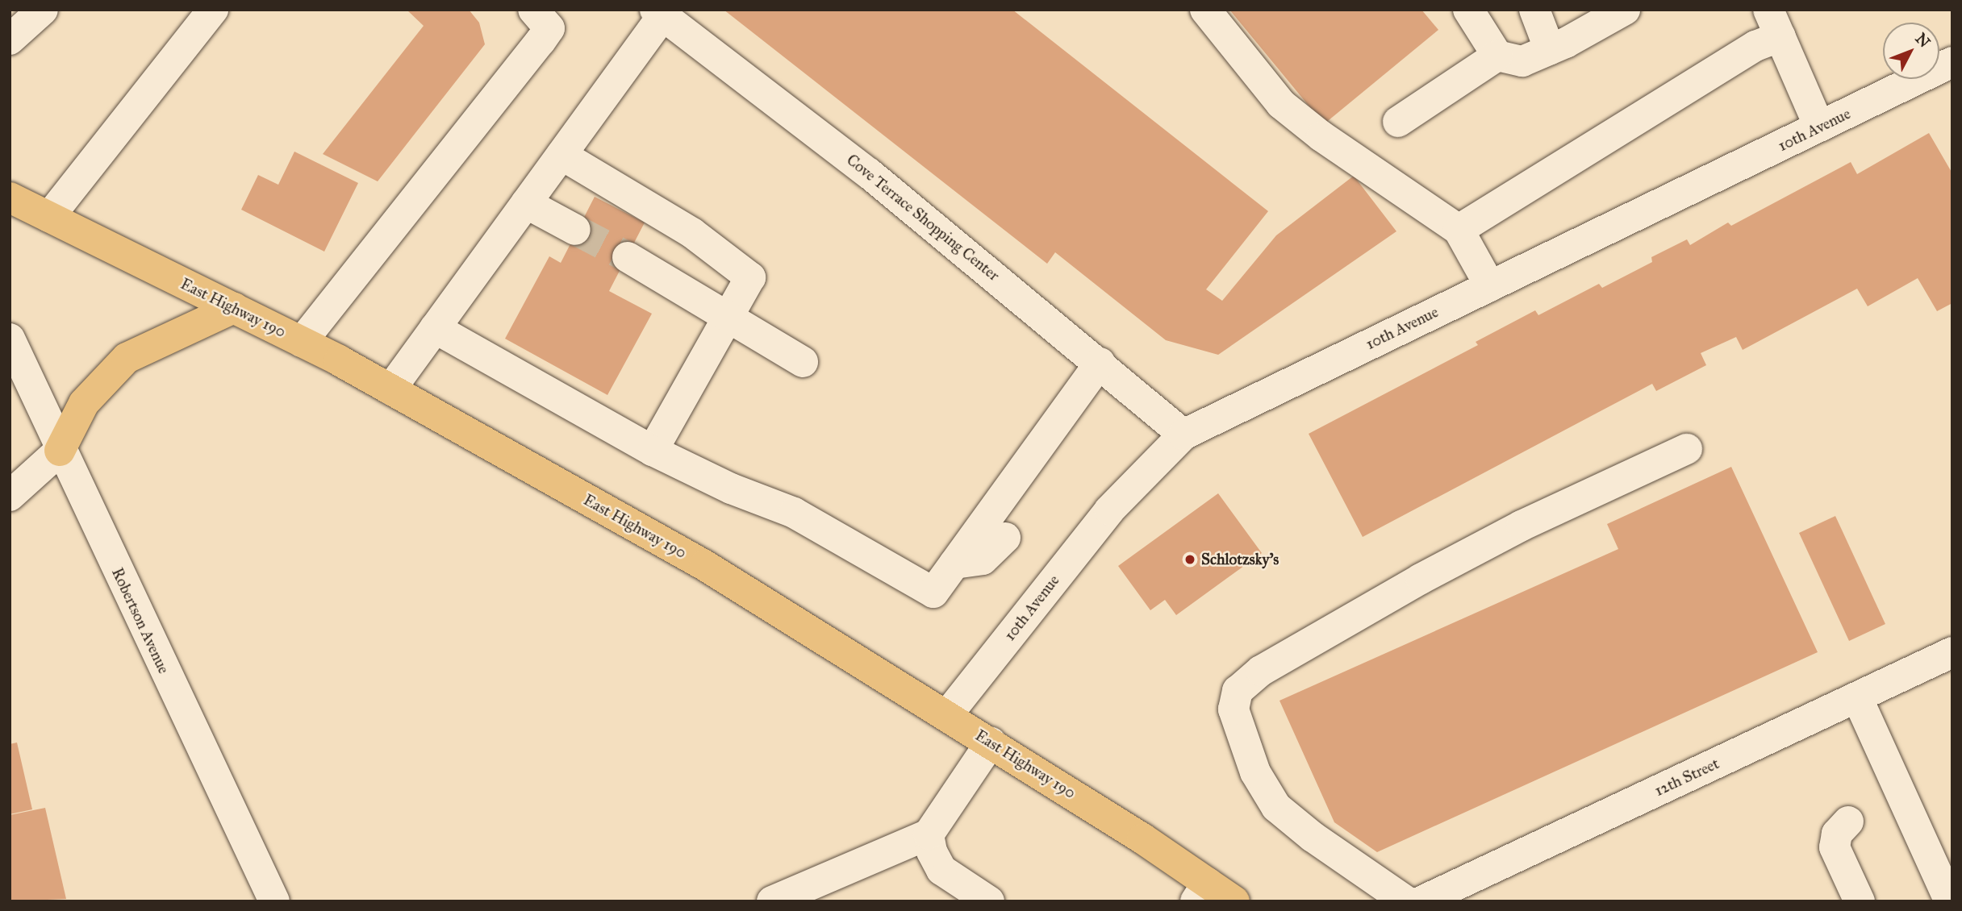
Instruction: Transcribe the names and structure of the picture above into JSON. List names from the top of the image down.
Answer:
{
  "streets": {
    "main road": ["East Highway 190"],
    "street": [
      "10th Avenue",
      "Cove Terrace Shopping Center",
      "Robertson Avenue",
      "12th Street"
    ]
  },
  "crossings": [
    ["10th Avenue", "Cove Terrace Shopping Center"],
    ["10th Avenue", "East Highway 190"]
  ],
  "places": ["Schlotzsky's"],
  "north": "top right"
}
